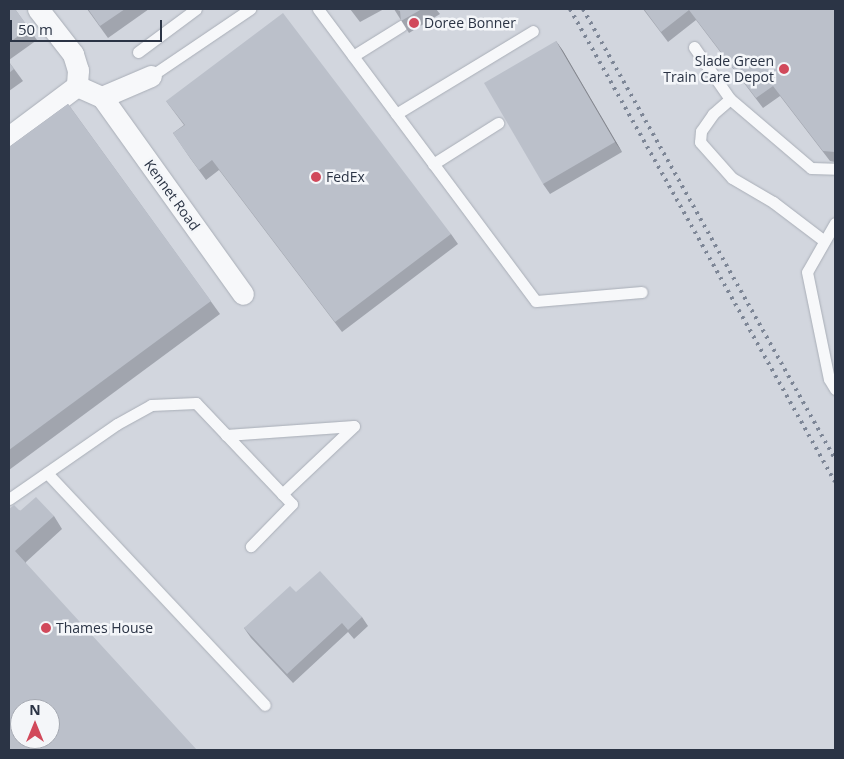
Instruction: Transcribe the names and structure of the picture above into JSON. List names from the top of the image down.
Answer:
{
  "streets": {
    "street": ["Kennet Road"]
  },
  "places": [
    "Doree Bonner",
    "Slade Green Train Care Depot",
    "FedEx",
    "Thames House"
  ],
  "scale_bar": "50 m",
  "north": "top"
}
